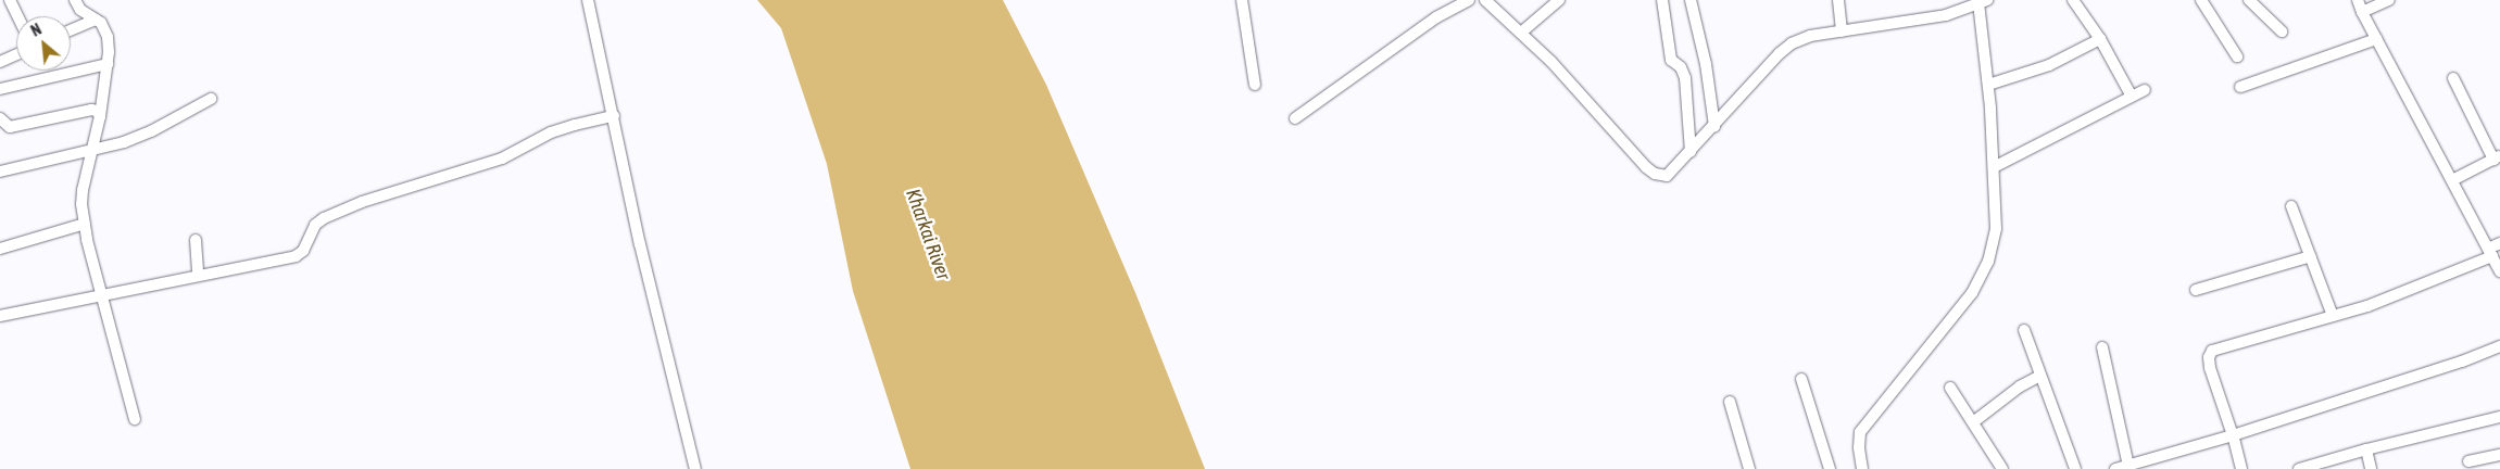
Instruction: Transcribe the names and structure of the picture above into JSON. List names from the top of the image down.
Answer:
{
  "water": ["Kharkai River"],
  "north": "top left"
}
